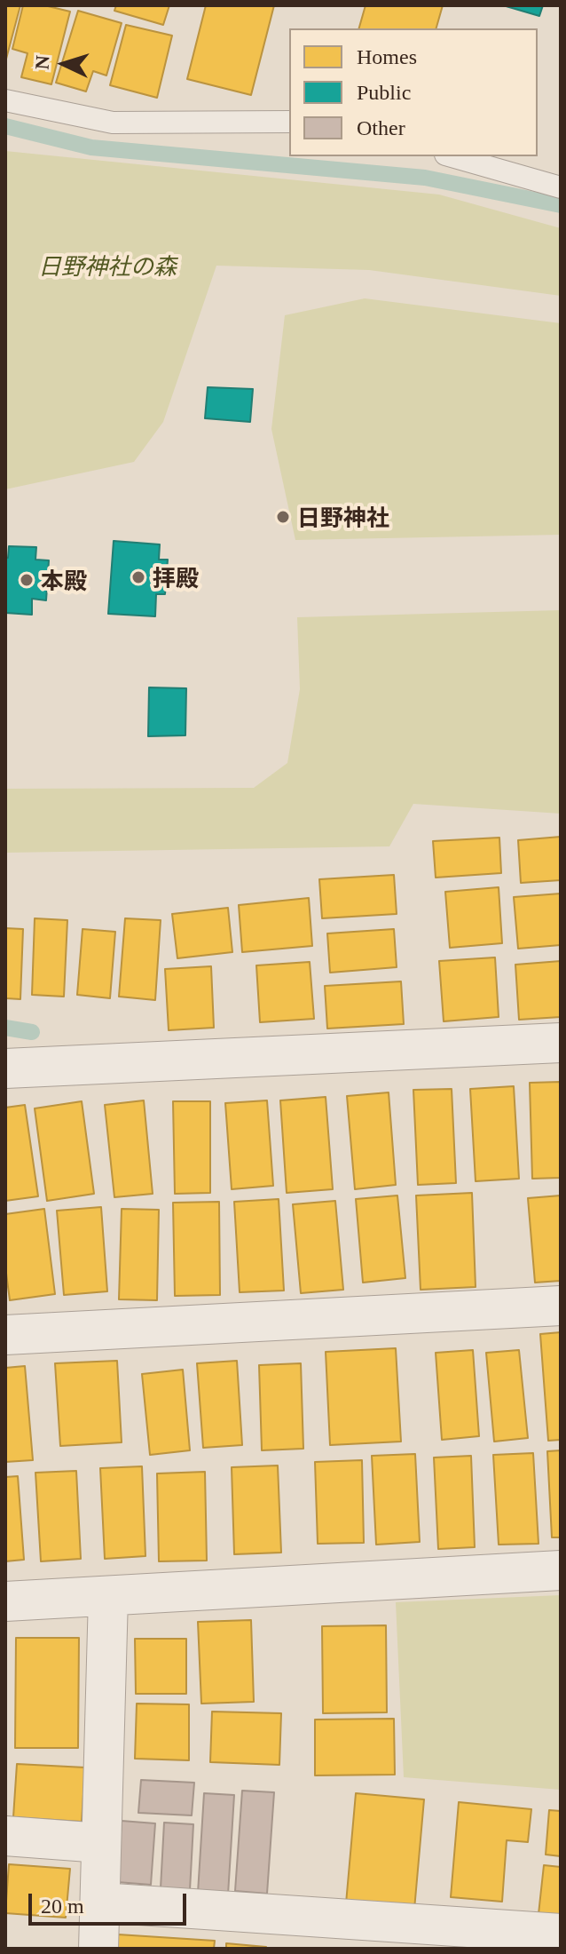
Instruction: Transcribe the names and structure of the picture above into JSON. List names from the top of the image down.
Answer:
{
  "parks": ["日野神社の森"],
  "places": ["日野神社", "拝殿", "本殿"],
  "legend": ["Homes", "Public", "Other"],
  "scale_bar": "20 m",
  "north": "left"
}
